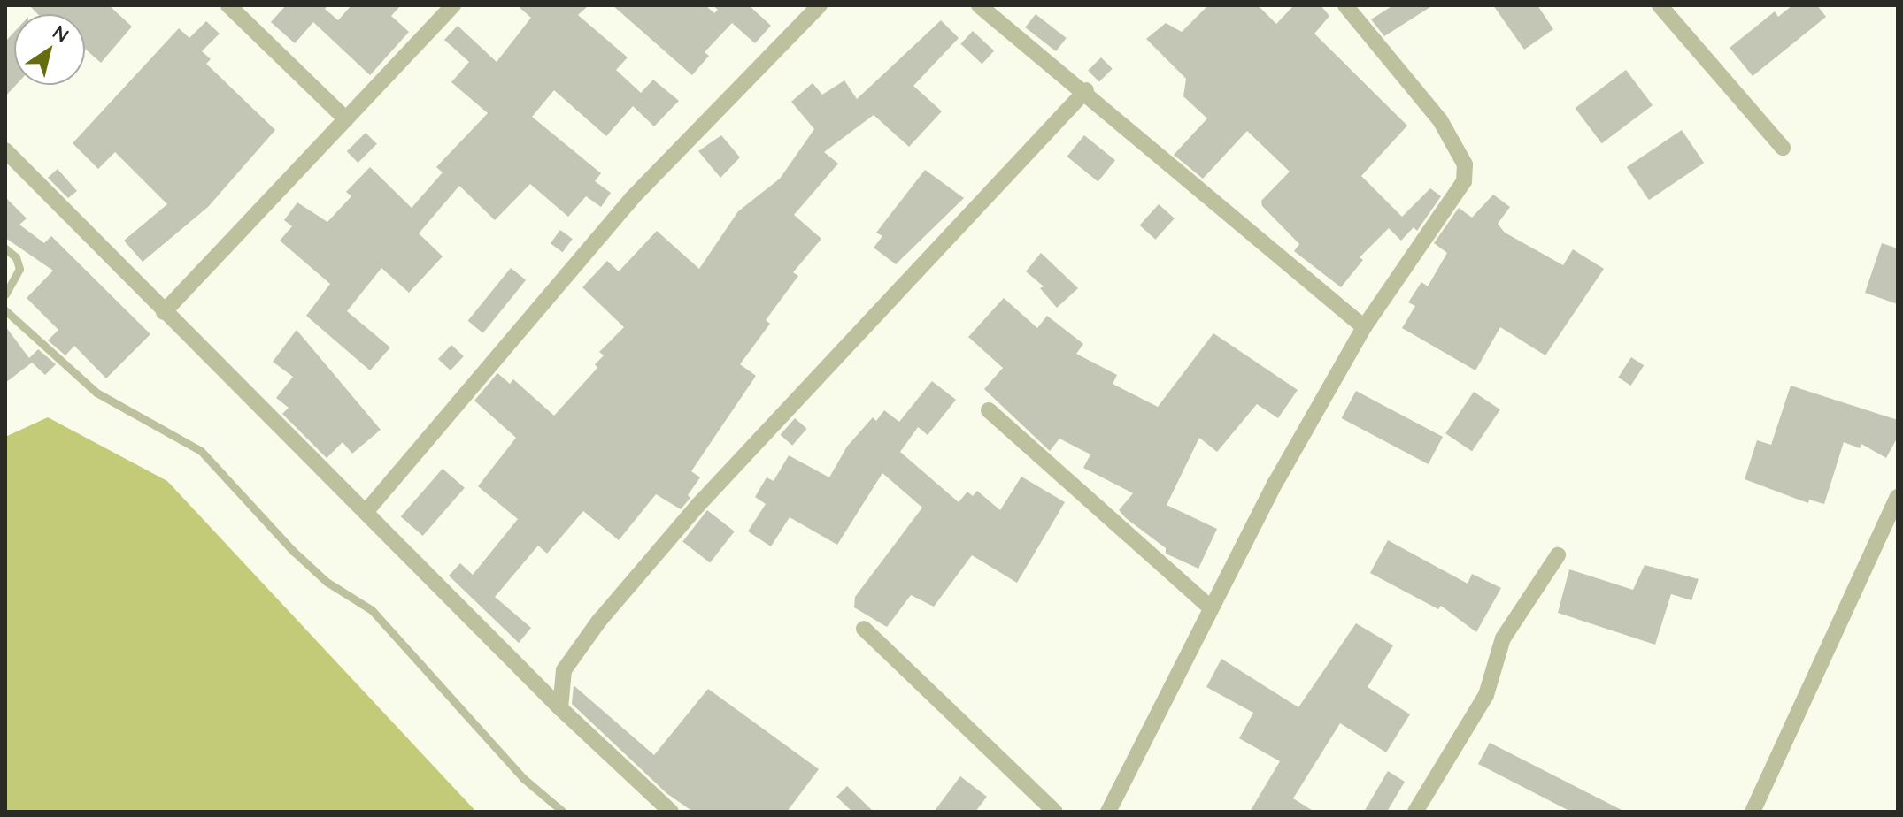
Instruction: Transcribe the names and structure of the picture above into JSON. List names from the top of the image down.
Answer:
{
  "north": "top right"
}
